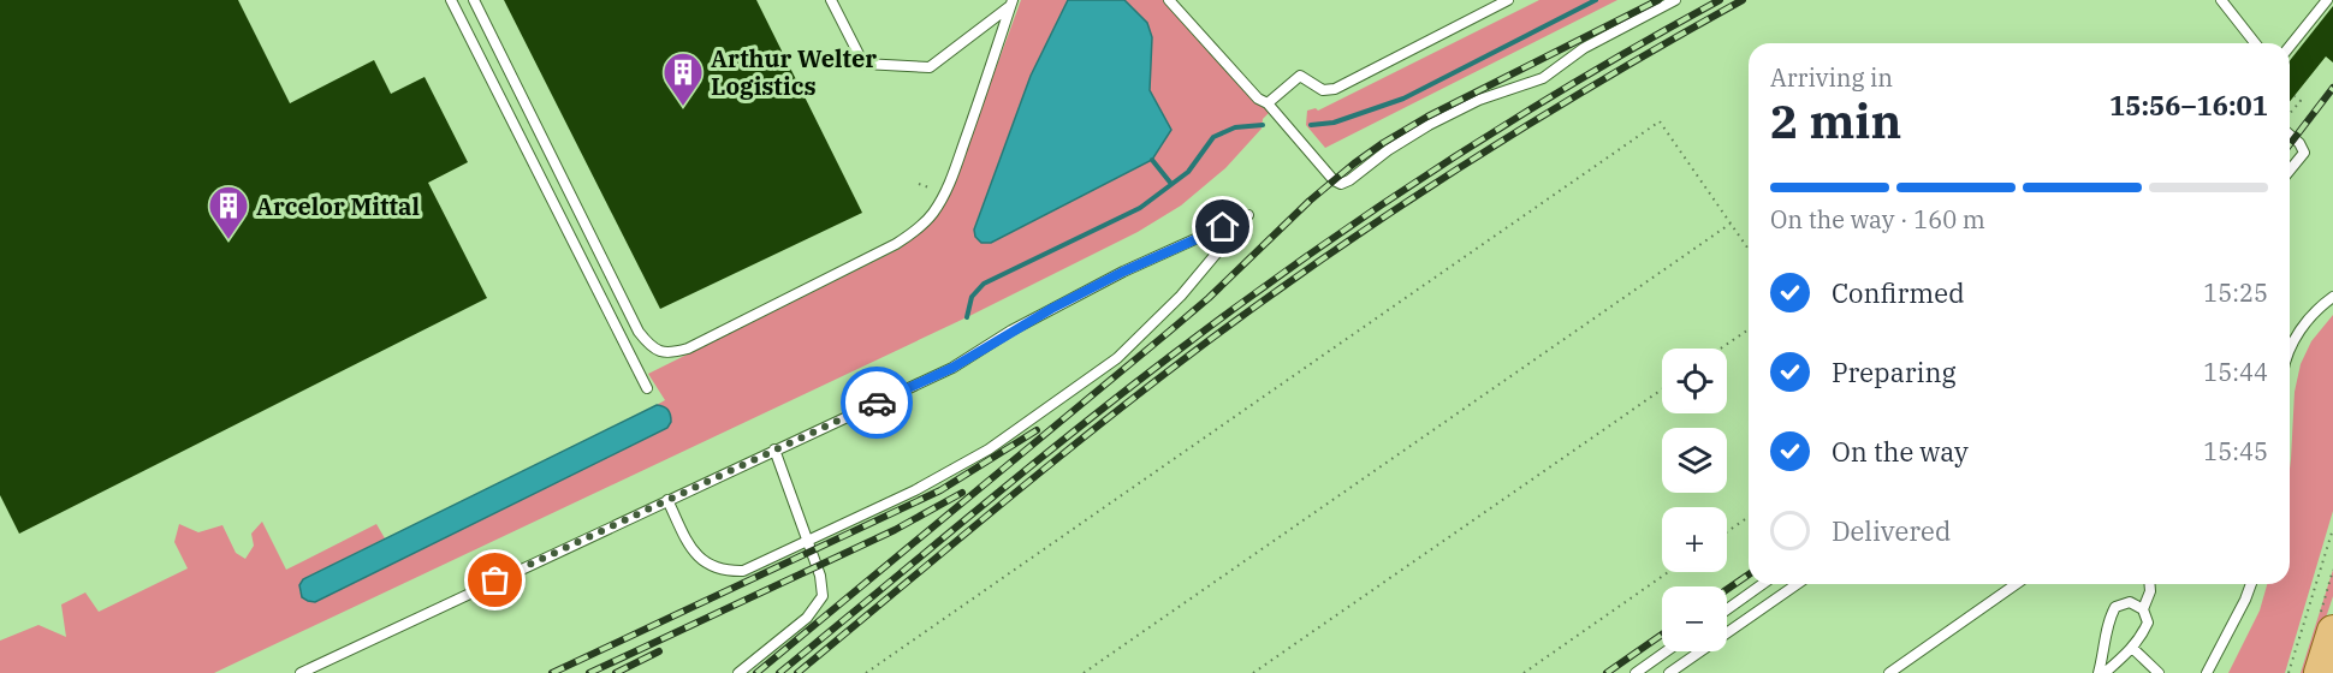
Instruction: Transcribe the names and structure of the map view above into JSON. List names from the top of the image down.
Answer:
{
  "places": {
    "building": ["Arthur Welter Logistics", "Arcelor Mittal"]
  },
  "page": {
    "heading": ["2 min", "Arriving in", "15:56–16:01"],
    "bar": "On the way · 160 m",
    "list": [
      ["Confirmed", "15:25"],
      ["Preparing", "15:44"],
      ["On the way", "15:45"],
      "Delivered"
    ],
    "map_buttons": ["+", "−"]
  }
}
